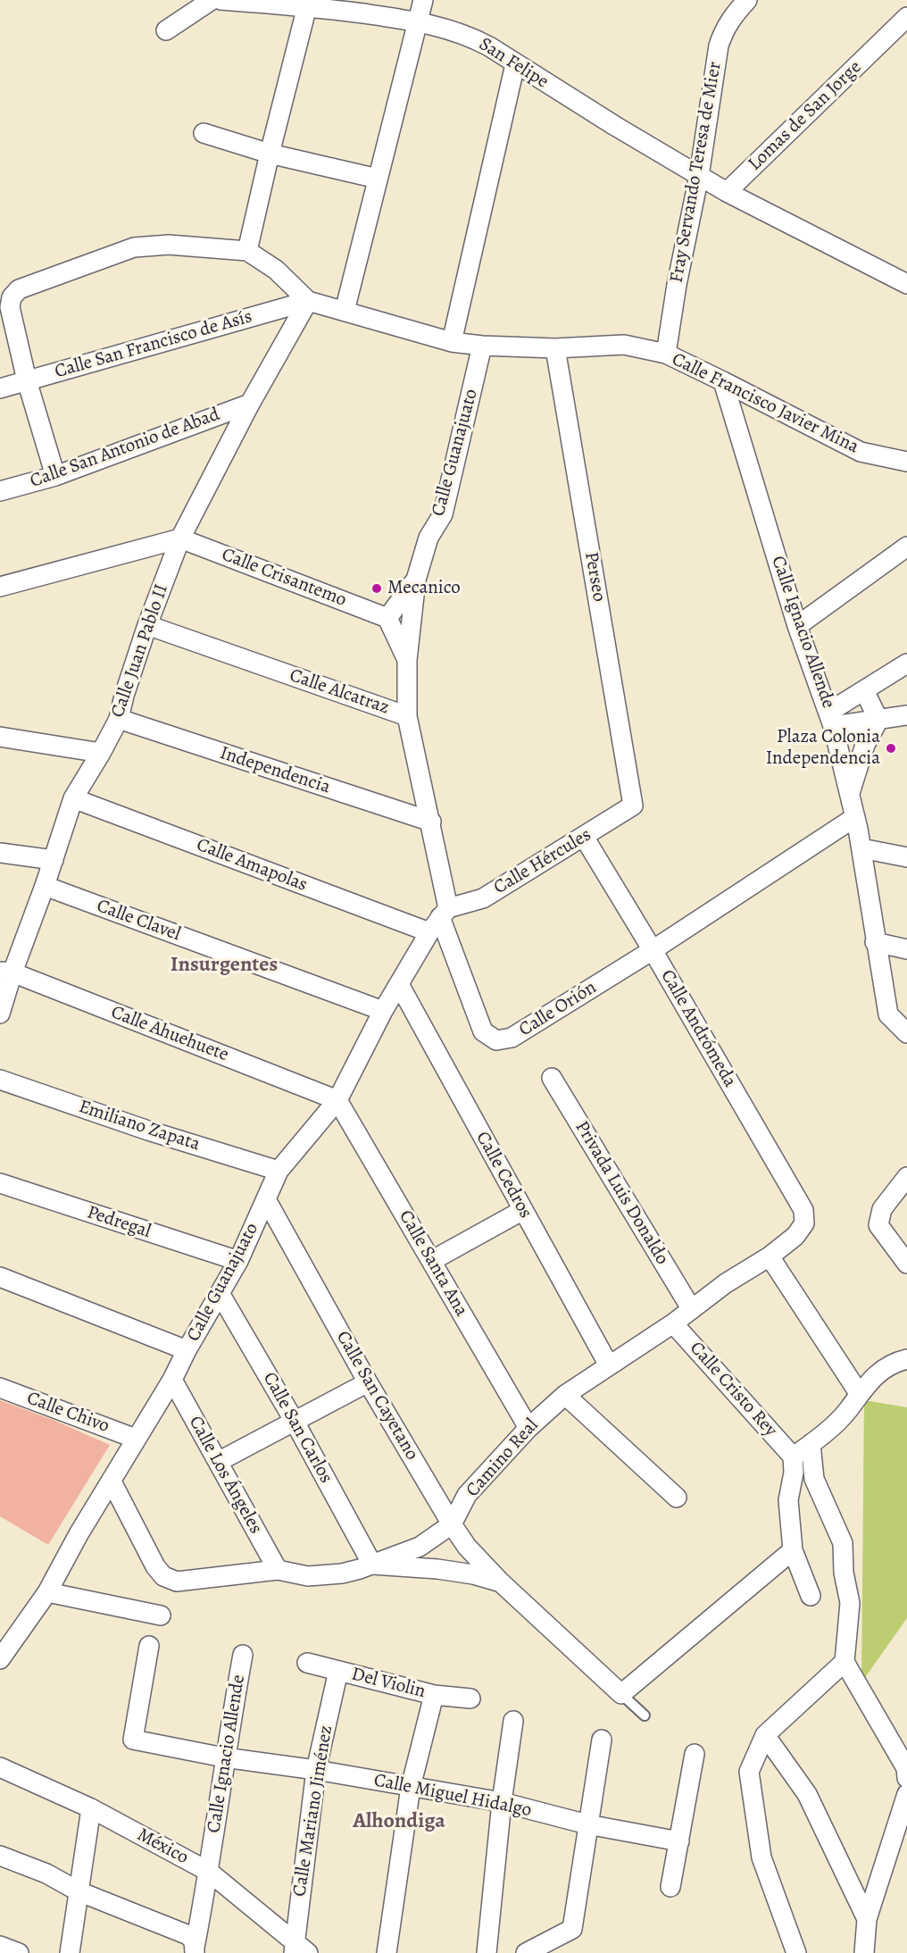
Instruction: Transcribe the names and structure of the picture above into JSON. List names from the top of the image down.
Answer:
{
  "streets": {
    "street": [
      "San Felipe",
      "Lomas de San Jorge",
      "Fray Servando Teresa de Mier",
      "Calle San Francisco de Asís",
      "Calle Francisco Javier Mina",
      "Calle San Antonio de Abad",
      "Calle Guanajuato",
      "Perseo",
      "Calle Crisantemo",
      "Calle Ignacio Allende",
      "Calle Juan Pablo II",
      "Calle Alcatraz",
      "Independencia",
      "Calle Hércules",
      "Calle Amapolas",
      "Calle Clavel",
      "Calle Orión",
      "Calle Andrómeda",
      "Calle Ahuehuete",
      "Emiliano Zapata",
      "Calle Cedros",
      "Privada Luis Donaldo",
      "Pedregal",
      "Calle Santa Ana",
      "Calle Cristo Rey",
      "Calle San Cayetano",
      "Calle Chivo",
      "Calle San Carlos",
      "Camino Real",
      "Calle Los Ángeles",
      "Del Violin",
      "Calle Miguel Hidalgo",
      "Calle Mariano Jiménez",
      "México"
    ]
  },
  "crossings": [
    ["San Felipe", "Fray Servando Teresa de Mier"],
    ["Fray Servando Teresa de Mier", "Calle Francisco Javier Mina"],
    ["Calle San Francisco de Asís", "Calle Francisco Javier Mina"],
    ["Calle San Francisco de Asís", "Calle Juan Pablo II"],
    ["Calle Francisco Javier Mina", "Calle Guanajuato"],
    ["Calle Francisco Javier Mina", "Perseo"],
    ["Calle Francisco Javier Mina", "Calle Ignacio Allende"],
    ["Calle Francisco Javier Mina", "Calle Juan Pablo II"],
    ["Calle San Antonio de Abad", "Calle Juan Pablo II"],
    ["Calle Guanajuato", "Calle Alcatraz"],
    ["Calle Guanajuato", "Calle Hércules"],
    ["Calle Guanajuato", "Calle Amapolas"],
    ["Calle Guanajuato", "Calle Clavel"],
    ["Calle Guanajuato", "Calle Orión"],
    ["Calle Guanajuato", "Calle Ahuehuete"],
    ["Calle Guanajuato", "Emiliano Zapata"],
    ["Calle Guanajuato", "Calle Cedros"],
    ["Calle Guanajuato", "Pedregal"],
    ["Calle Guanajuato", "Calle Santa Ana"],
    ["Calle Guanajuato", "Calle San Cayetano"],
    ["Calle Guanajuato", "Calle Chivo"],
    ["Calle Guanajuato", "Calle San Carlos"],
    ["Calle Guanajuato", "Camino Real"],
    ["Calle Guanajuato", "Calle Los Ángeles"],
    ["Perseo", "Calle Hércules"],
    ["Calle Crisantemo", "Calle Juan Pablo II"],
    ["Calle Ignacio Allende", "Calle Orión"],
    ["Calle Ignacio Allende", "Calle Miguel Hidalgo"],
    ["Calle Ignacio Allende", "México"],
    ["Calle Juan Pablo II", "Calle Alcatraz"],
    ["Calle Juan Pablo II", "Independencia"],
    ["Calle Juan Pablo II", "Calle Amapolas"],
    ["Calle Juan Pablo II", "Calle Clavel"],
    ["Calle Juan Pablo II", "Calle Ahuehuete"],
    ["Calle Alcatraz", "Independencia"],
    ["Calle Alcatraz", "Calle Hércules"],
    ["Calle Alcatraz", "Calle Amapolas"],
    ["Calle Alcatraz", "Calle Orión"],
    ["Calle Hércules", "Calle Amapolas"],
    ["Calle Hércules", "Calle Orión"],
    ["Calle Hércules", "Calle Andrómeda"],
    ["Calle Amapolas", "Calle Orión"],
    ["Calle Orión", "Calle Andrómeda"],
    ["Calle Andrómeda", "Camino Real"],
    ["Calle Ahuehuete", "Calle Santa Ana"],
    ["Calle Cedros", "Camino Real"],
    ["Privada Luis Donaldo", "Camino Real"],
    ["Calle Santa Ana", "Camino Real"],
    ["Calle Cristo Rey", "Camino Real"],
    ["Calle San Cayetano", "Calle San Carlos"],
    ["Calle San Cayetano", "Camino Real"],
    ["Calle San Carlos", "Camino Real"],
    ["Camino Real", "Calle Los Ángeles"],
    ["Del Violin", "Calle Mariano Jiménez"],
    ["Calle Miguel Hidalgo", "Calle Mariano Jiménez"],
    ["Calle Mariano Jiménez", "México"]
  ],
  "districts": ["Insurgentes", "Alhondiga"],
  "places": ["Mecanico", "Plaza Colonia Independencia"]
}
